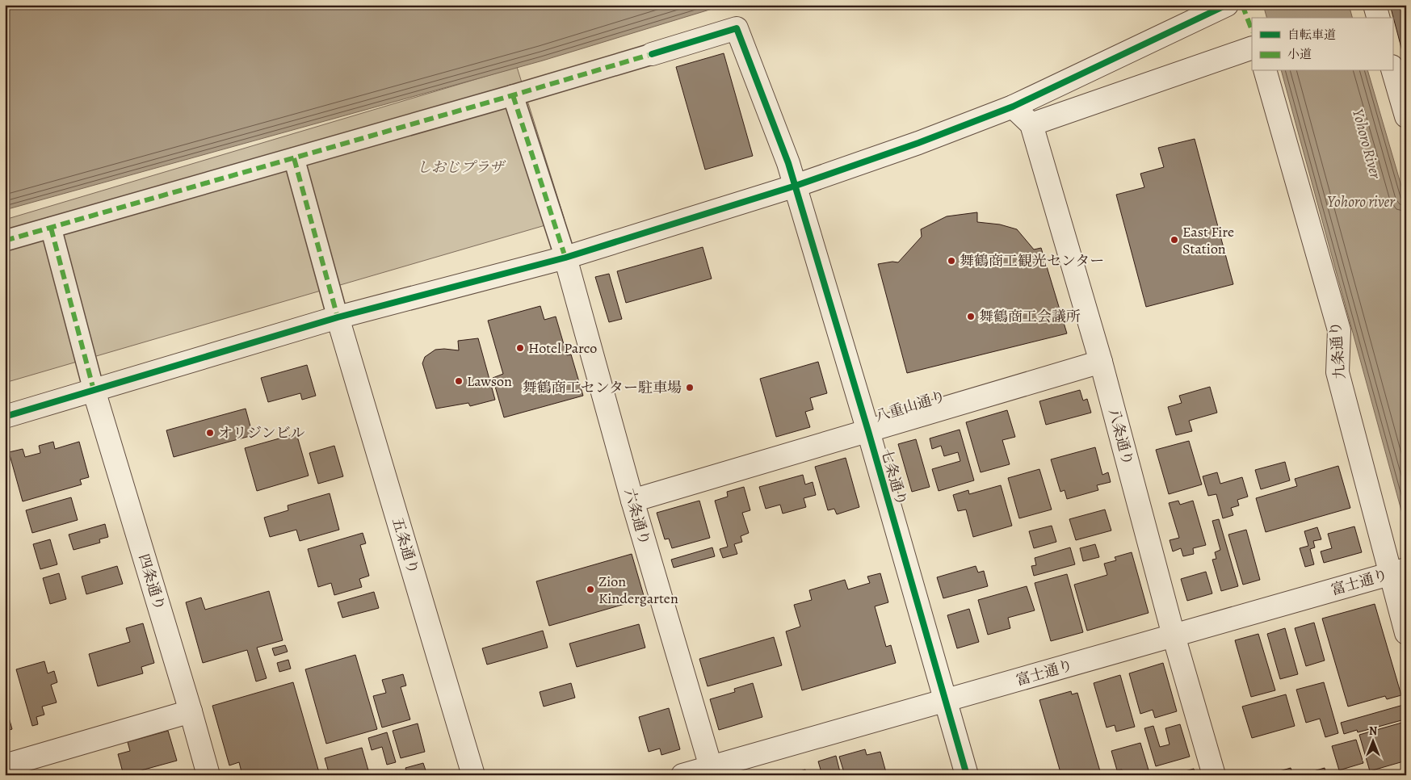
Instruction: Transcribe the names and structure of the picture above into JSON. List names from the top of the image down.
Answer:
{
  "streets": {
    "street": [
      "九条通り",
      "八重山通り",
      "八条通り",
      "七条通り",
      "六条通り",
      "五条通り",
      "四条通り",
      "富士通り"
    ]
  },
  "crossings": [
    ["九条通り", "富士通り"],
    ["八重山通り", "八条通り"],
    ["八重山通り", "七条通り"],
    ["八重山通り", "六条通り"],
    ["八条通り", "富士通り"],
    ["七条通り", "富士通り"],
    ["六条通り", "富士通り"]
  ],
  "water": ["Yohoro River", "Yohoro river"],
  "parks": ["しおじプラザ"],
  "places": [
    "East Fire Station",
    "舞鶴商工観光センター",
    "舞鶴商工会議所",
    "Hotel Parco",
    "Lawson",
    "舞鶴商工センター駐車場",
    "オリジンビル",
    "Zion Kindergarten"
  ],
  "legend": ["自転車道", "小道"],
  "north": "top"
}
